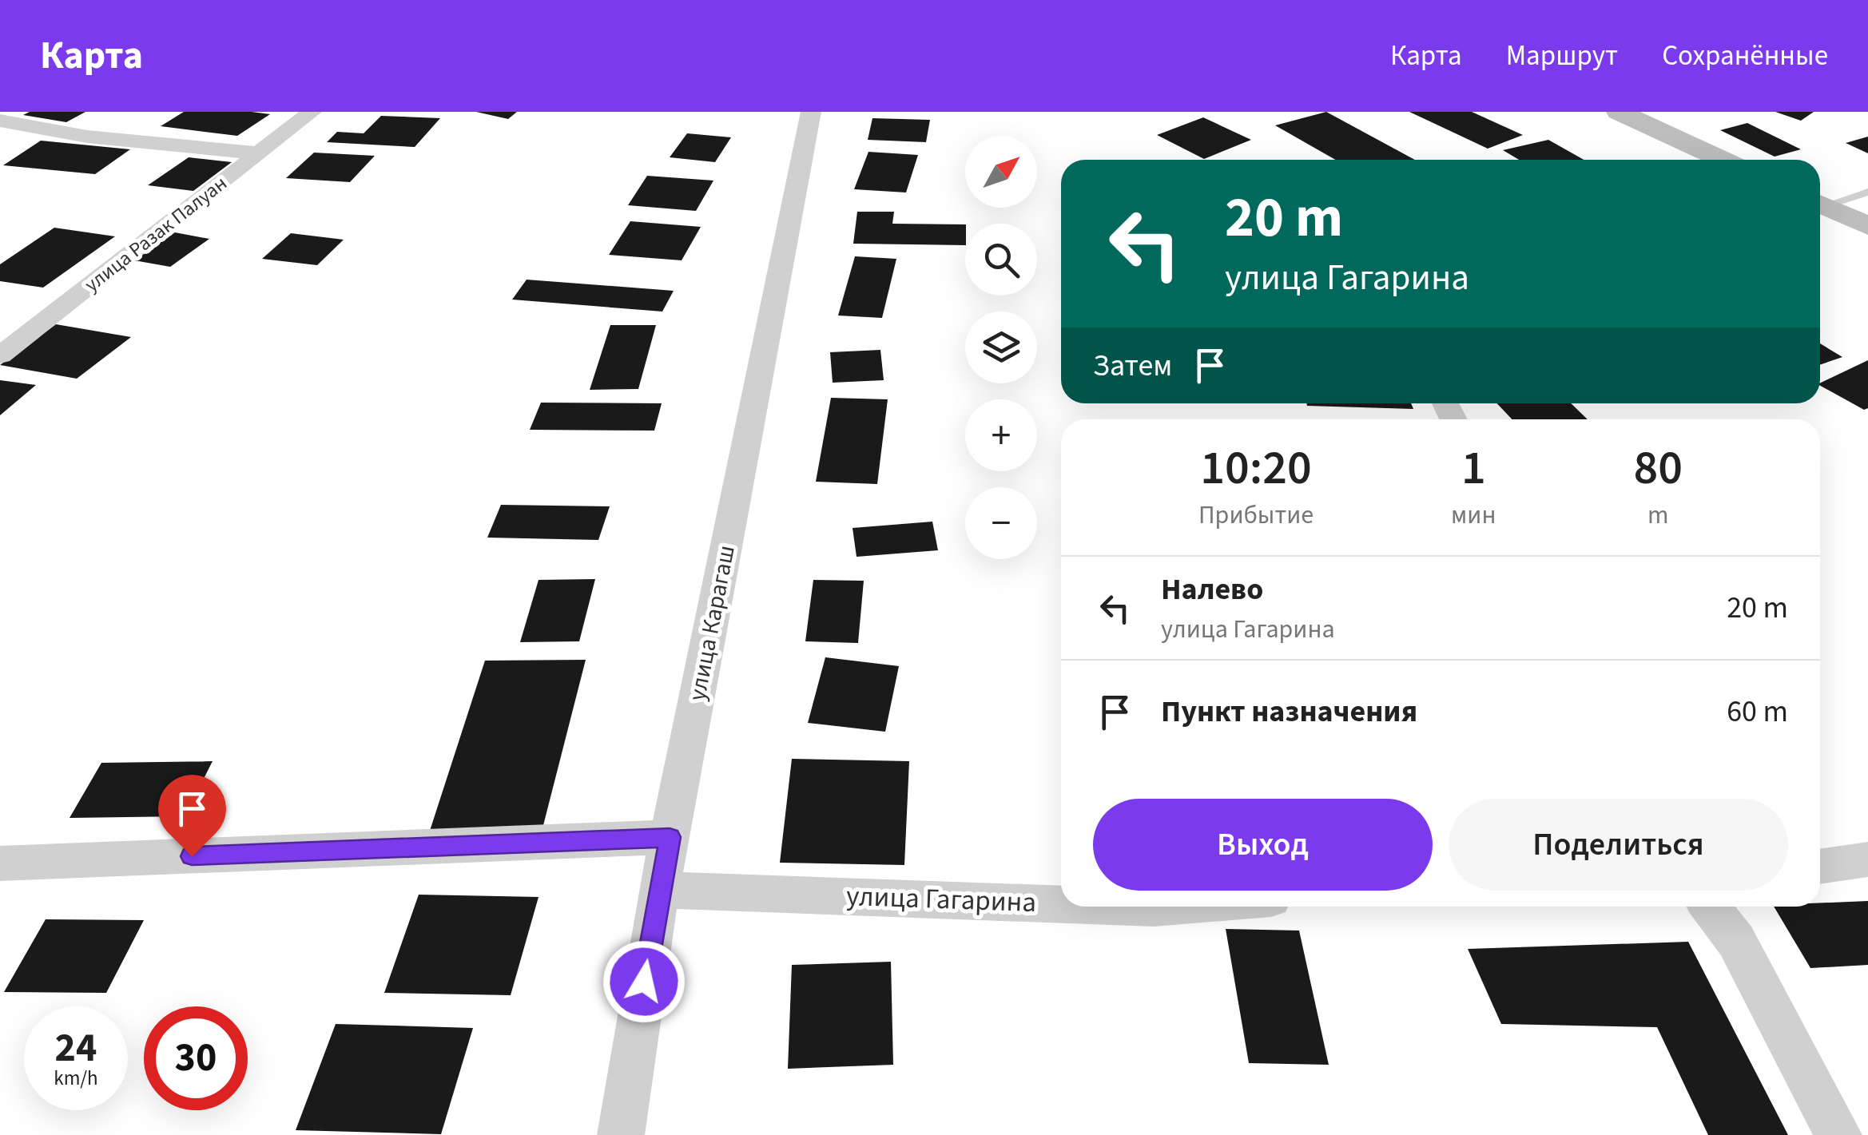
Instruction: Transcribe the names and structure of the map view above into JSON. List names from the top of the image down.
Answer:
{
  "streets": {
    "street": ["улица Разак Палуан", "улица Карагаш", "улица Гагарина"]
  },
  "crossings": [
    ["улица Карагаш", "улица Гагарина"]
  ],
  "north": "top right",
  "page": {
    "header": "Карта",
    "nav": ["Карта", "Маршрут", "Сохранённые"],
    "map_buttons": ["+", "−"],
    "turn": ["20 m", "улица Гагарина"],
    "then": "Затем",
    "eta": [
      "10:20",
      "Прибытие",
      "1",
      "мин",
      "80",
      "m"
    ],
    "list": [
      {
        "name": "Налево",
        "note": "улица Гагарина",
        "value": "20 m"
      },
      {
        "name": "Пункт назначения",
        "value": "60 m"
      }
    ],
    "buttons": ["Выход", "Поделиться"],
    "speed": "24 km/h",
    "limit": "30"
  }
}
